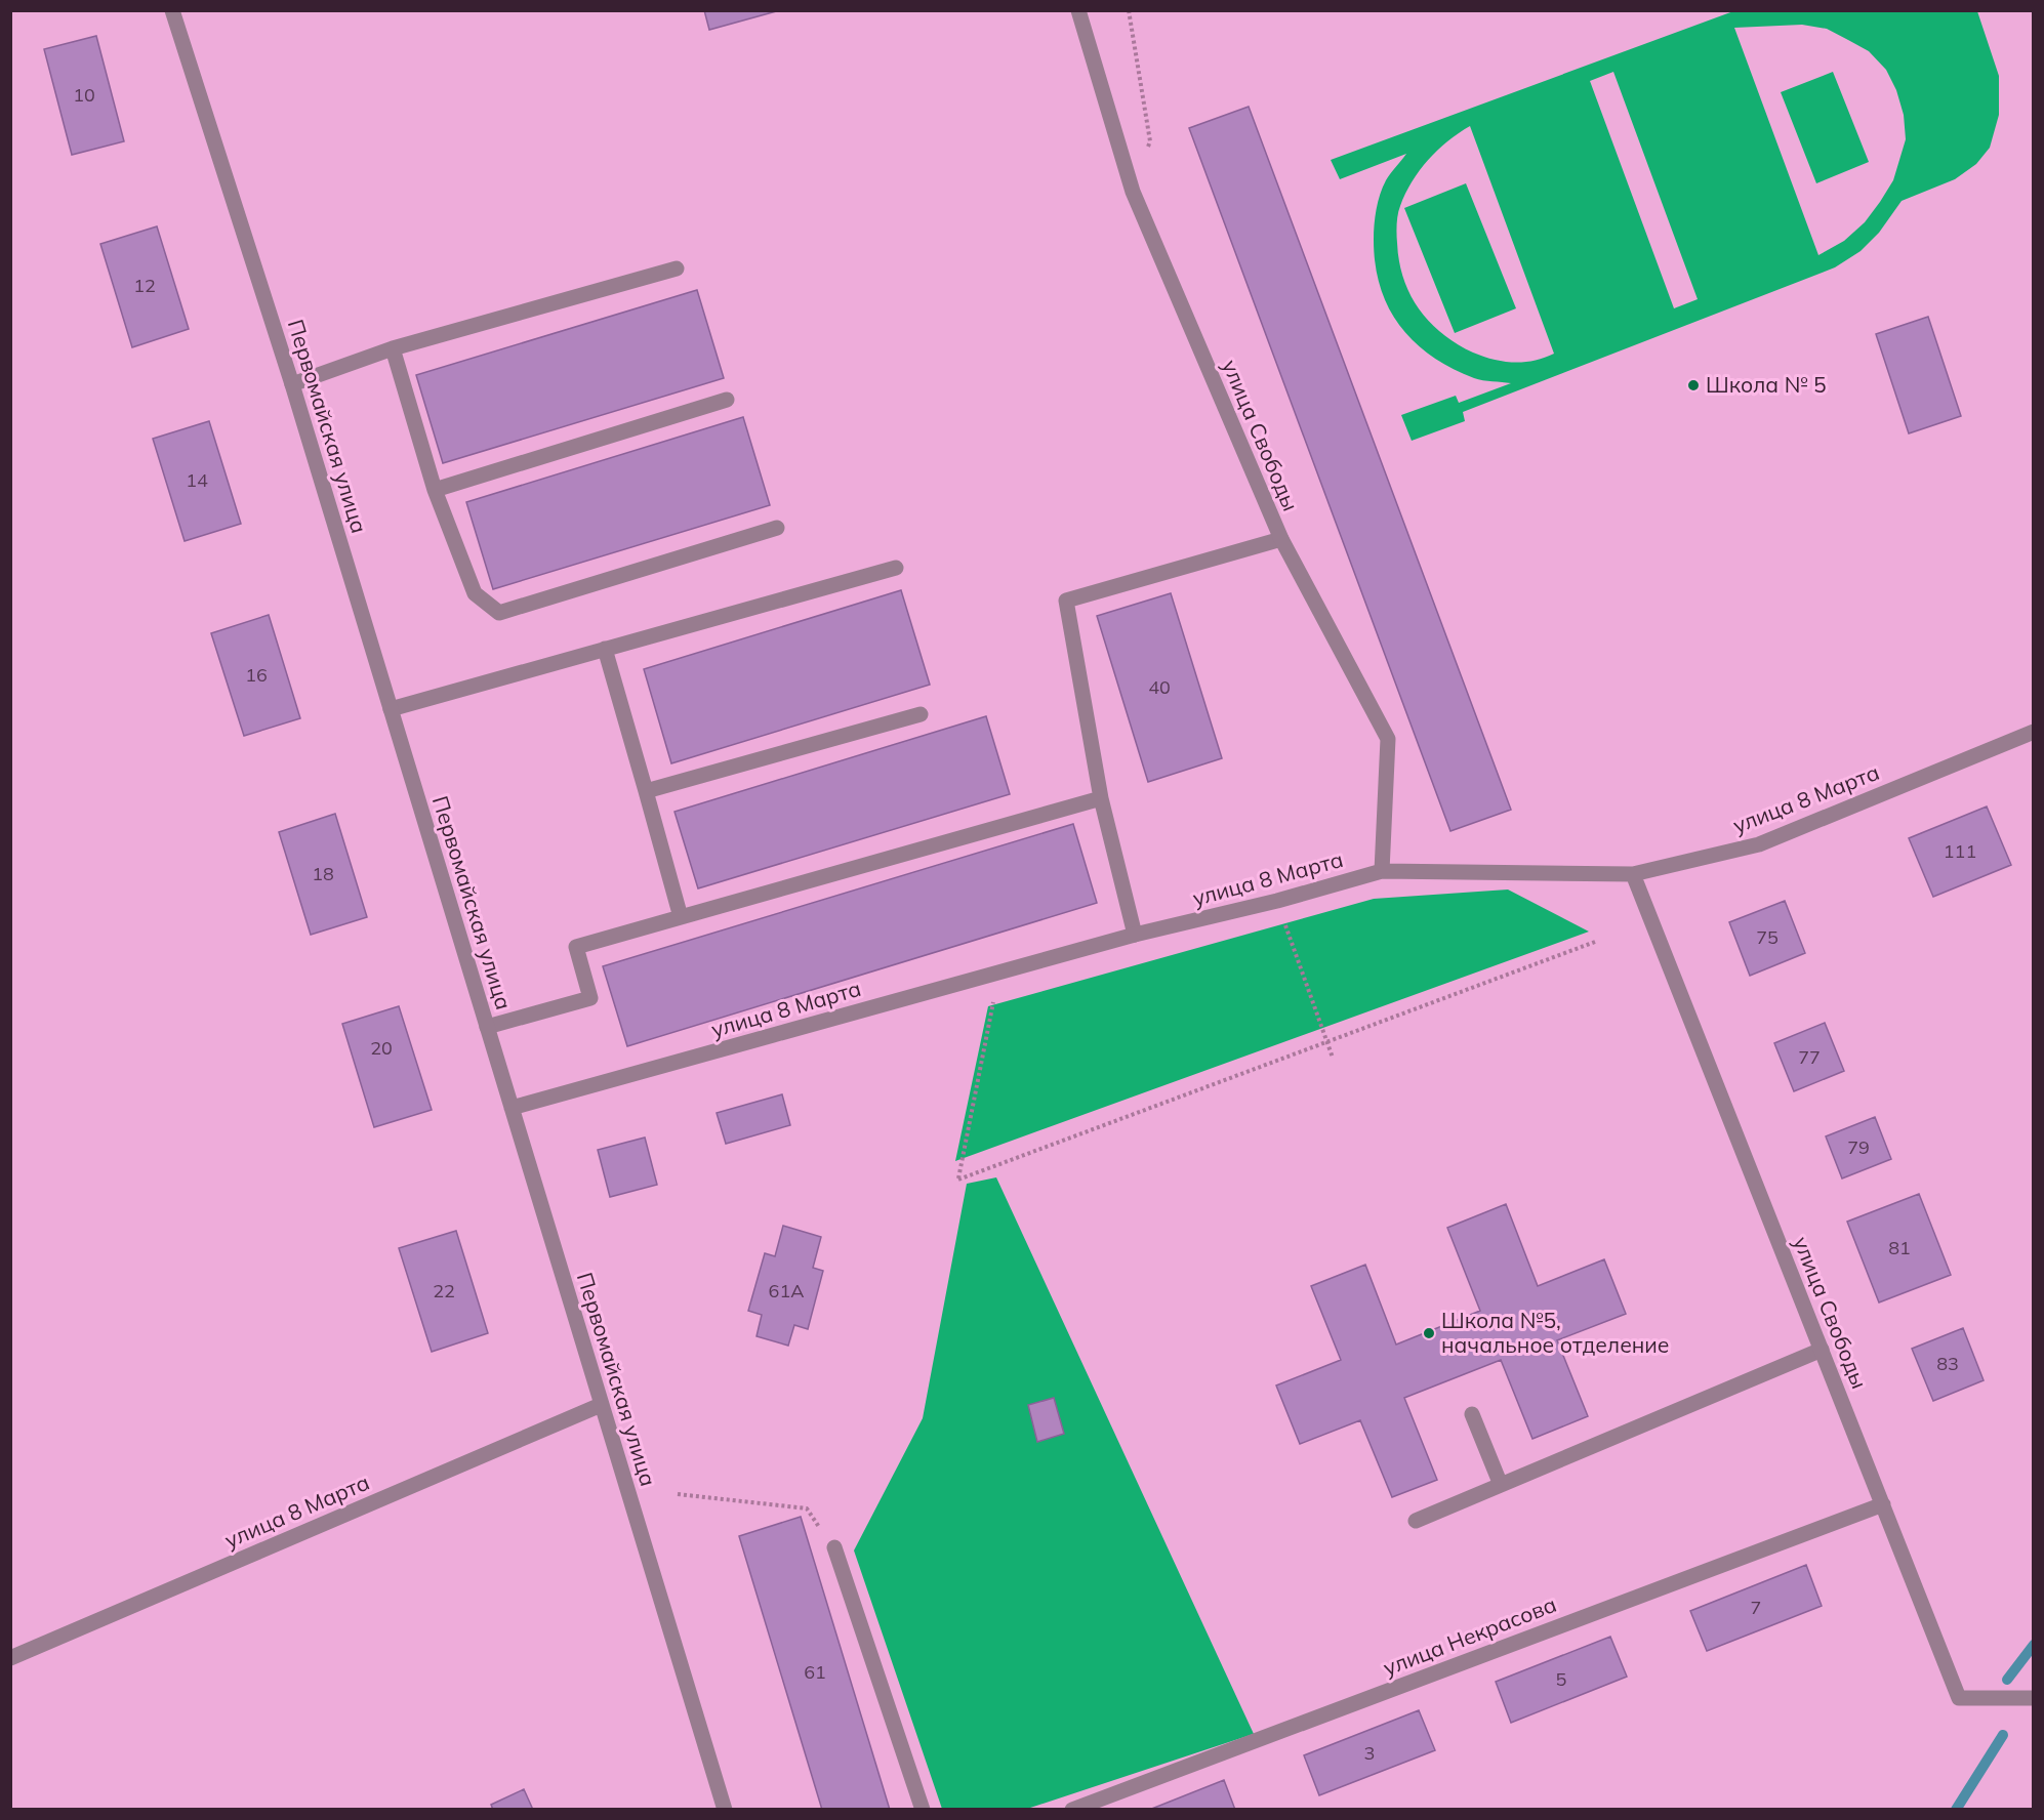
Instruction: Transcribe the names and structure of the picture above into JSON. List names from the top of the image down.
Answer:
{
  "streets": {
    "street": [
      "Первомайская улица",
      "улица Свободы",
      "улица 8 Марта",
      "улица Некрасова"
    ]
  },
  "crossings": [
    ["Первомайская улица", "улица 8 Марта"],
    ["улица Свободы", "улица 8 Марта"],
    ["улица Свободы", "улица Некрасова"]
  ],
  "places": ["Школа № 5", "Школа №5, начальное отделение"],
  "house_numbers": [
    "10",
    "12",
    "14",
    "16",
    "40",
    "111",
    "18",
    "75",
    "20",
    "77",
    "79",
    "81",
    "22",
    "61А",
    "83",
    "7",
    "61",
    "5",
    "3"
  ]
}
